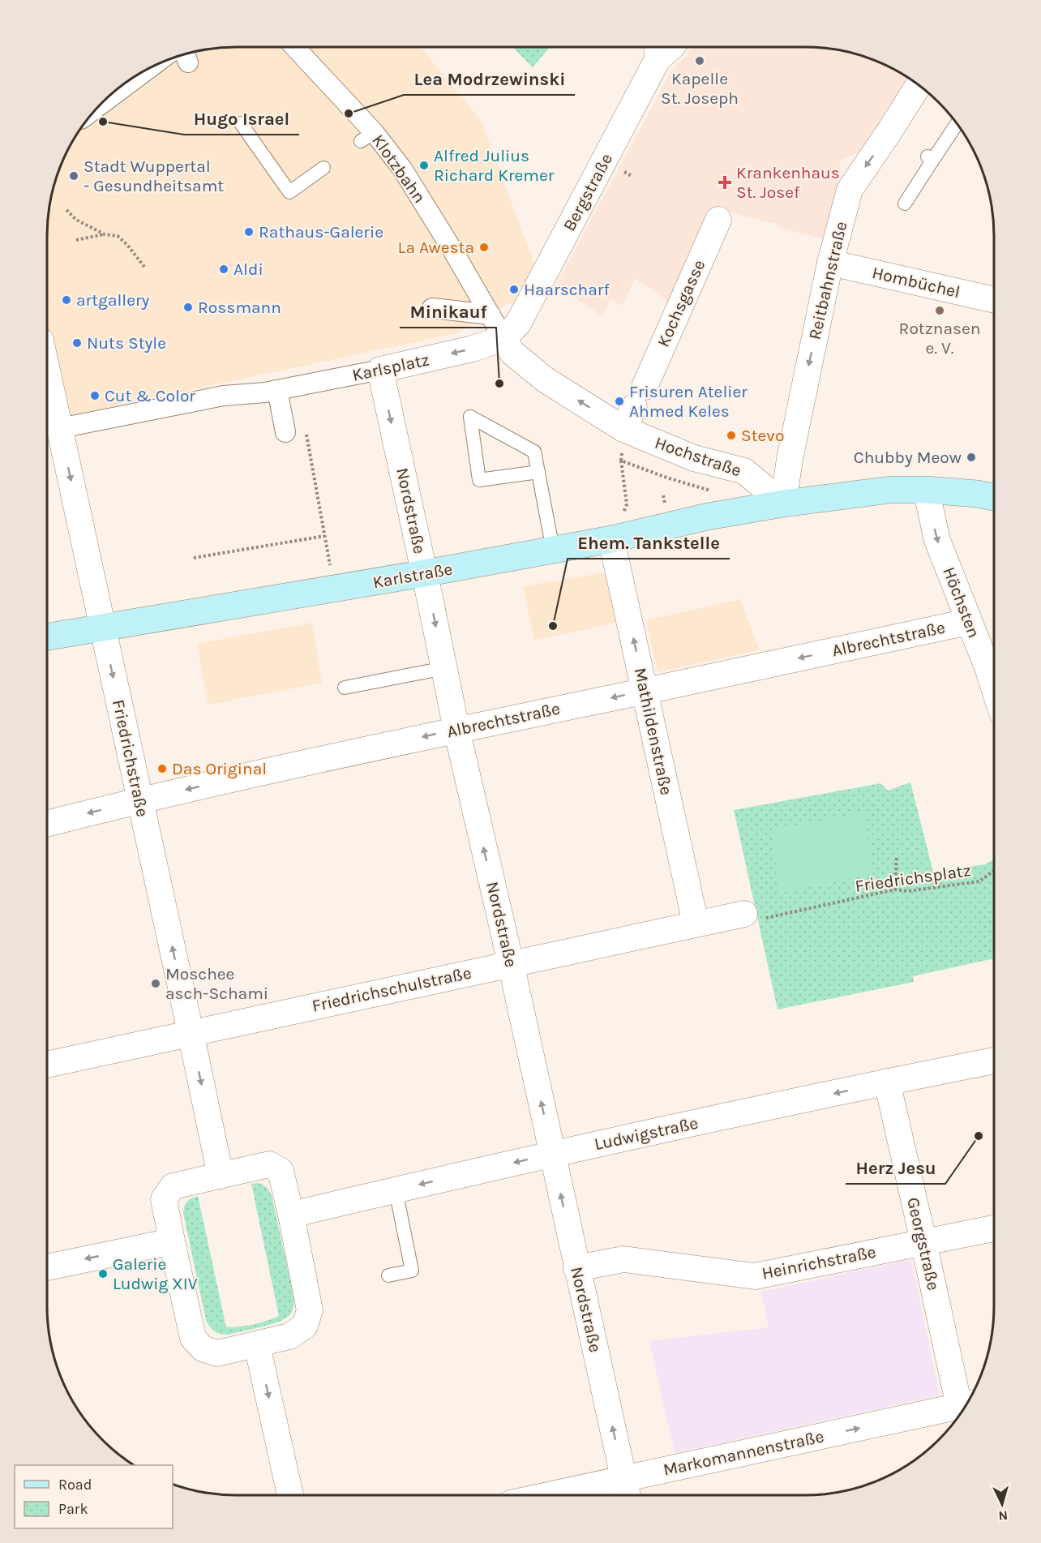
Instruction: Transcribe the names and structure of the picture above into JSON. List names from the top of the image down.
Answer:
{
  "streets": {
    "main road": ["Karlstraße"],
    "street": [
      "Klotzbahn",
      "Bergstraße",
      "Reitbahnstraße",
      "Hombüchel",
      "Kochsgasse",
      "Karlsplatz",
      "Hochstraße",
      "Nordstraße",
      "Höchsten",
      "Albrechtstraße",
      "Mathildenstraße",
      "Friedrichstraße",
      "Friedrichschulstraße",
      "Ludwigstraße",
      "Georgstraße",
      "Heinrichstraße",
      "Markomannenstraße"
    ],
    "path": ["Friedrichsplatz"]
  },
  "crossings": [
    ["Klotzbahn", "Bergstraße"],
    ["Klotzbahn", "Karlsplatz"],
    ["Klotzbahn", "Hochstraße"],
    ["Bergstraße", "Karlsplatz"],
    ["Bergstraße", "Hochstraße"],
    ["Reitbahnstraße", "Hombüchel"],
    ["Reitbahnstraße", "Hochstraße"],
    ["Reitbahnstraße", "Karlstraße"],
    ["Kochsgasse", "Hochstraße"],
    ["Karlsplatz", "Hochstraße"],
    ["Karlsplatz", "Nordstraße"],
    ["Karlsplatz", "Friedrichstraße"],
    ["Hochstraße", "Karlstraße"],
    ["Nordstraße", "Karlstraße"],
    ["Nordstraße", "Albrechtstraße"],
    ["Nordstraße", "Friedrichschulstraße"],
    ["Nordstraße", "Ludwigstraße"],
    ["Nordstraße", "Heinrichstraße"],
    ["Nordstraße", "Markomannenstraße"],
    ["Karlstraße", "Mathildenstraße"],
    ["Karlstraße", "Friedrichstraße"],
    ["Höchsten", "Albrechtstraße"],
    ["Albrechtstraße", "Mathildenstraße"],
    ["Albrechtstraße", "Friedrichstraße"],
    ["Mathildenstraße", "Friedrichschulstraße"],
    ["Friedrichstraße", "Friedrichschulstraße"],
    ["Friedrichsplatz", "Friedrichschulstraße"],
    ["Ludwigstraße", "Georgstraße"],
    ["Georgstraße", "Heinrichstraße"]
  ],
  "one_way": [
    "Reitbahnstraße",
    "Hochstraße",
    "Höchsten",
    "Albrechtstraße",
    "Mathildenstraße",
    "Ludwigstraße",
    "Markomannenstraße"
  ],
  "places": {
    "other": [
      "Kapelle St. Joseph",
      "Lea Modrzewinski",
      "Hugo Israel",
      "Alfred Julius Richard Kremer",
      "Stadt Wuppertal - Gesundheitsamt",
      "Rathaus-Galerie",
      "La Awesta",
      "Aldi",
      "Haarscharf",
      "artgallery",
      "Rossmann",
      "Rotznasen e. V.",
      "Nuts Style",
      "Minikauf",
      "Cut & Color",
      "Frisuren Atelier Ahmed Keles",
      "Stevo",
      "Chubby Meow",
      "Ehem. Tankstelle",
      "Das Original",
      "Moschee asch-Schami",
      "Herz Jesu",
      "Galerie Ludwig XIV"
    ],
    "health": ["Krankenhaus St. Josef"]
  },
  "legend": ["Road", "Park"],
  "north": "bottom"
}
